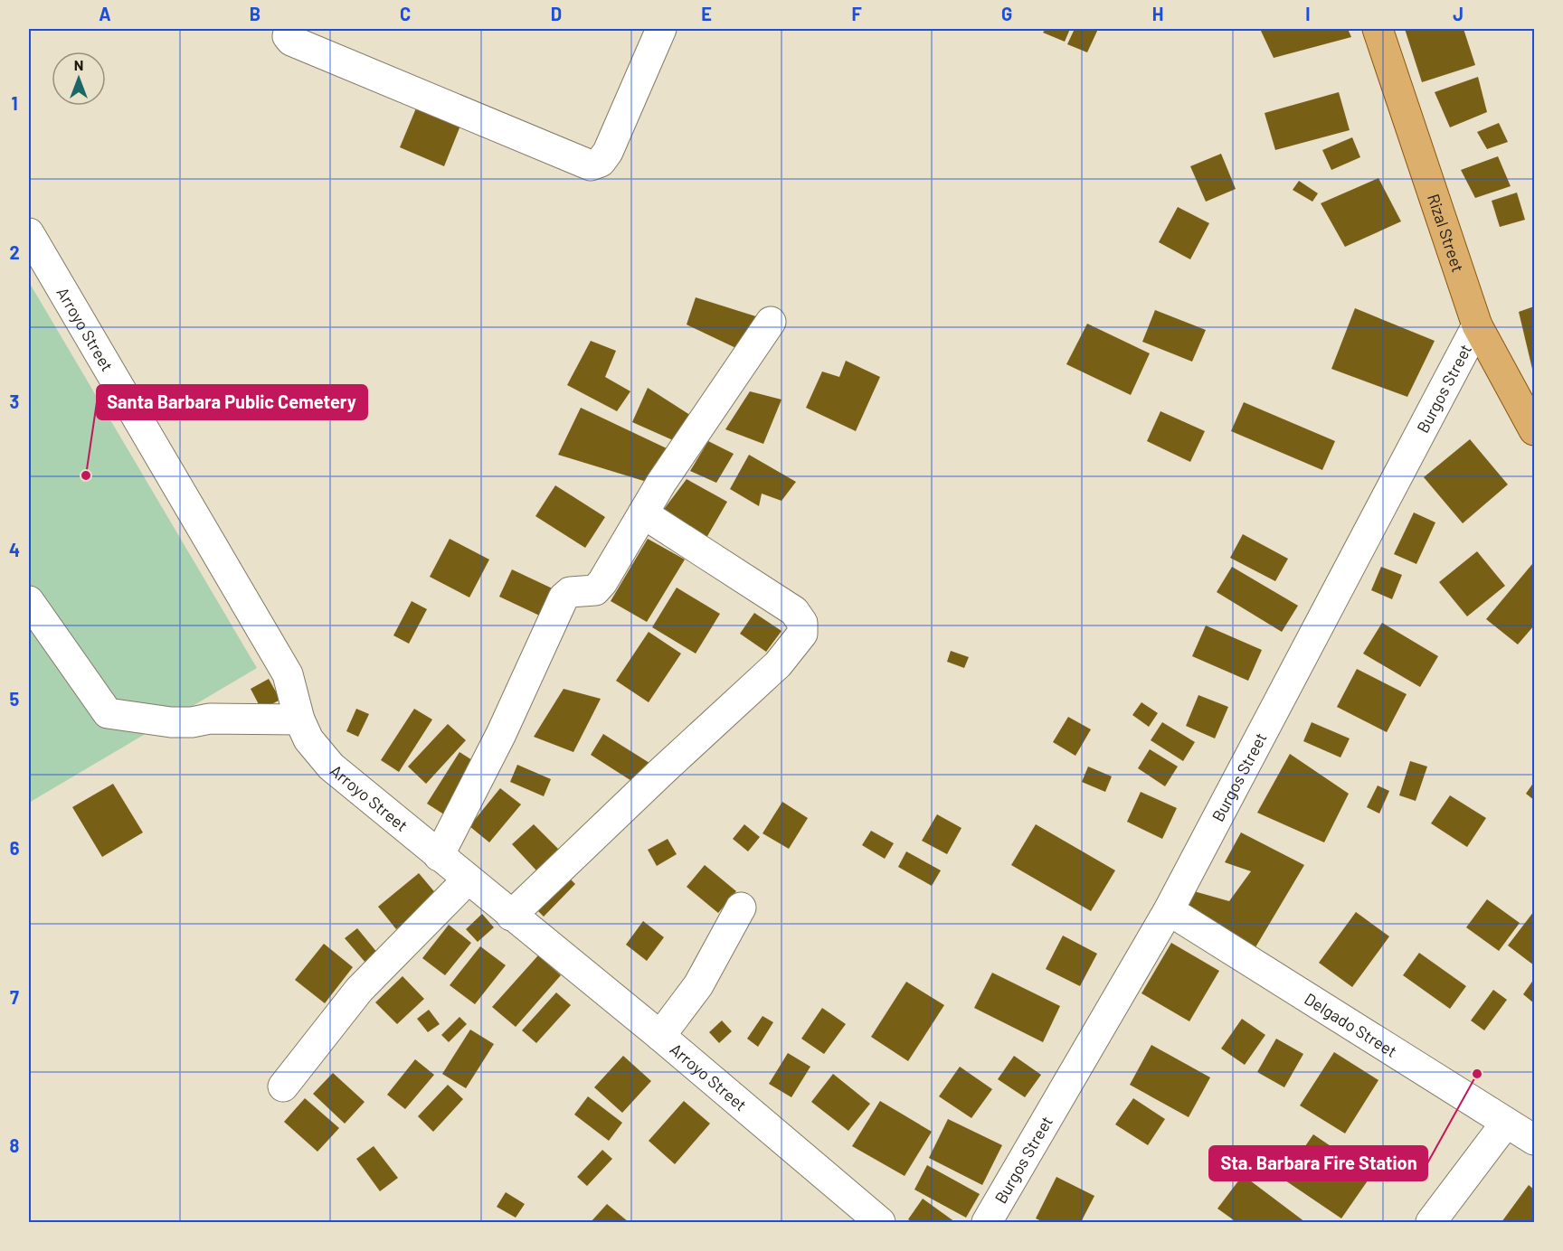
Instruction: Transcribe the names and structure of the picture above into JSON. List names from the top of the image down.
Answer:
{
  "streets": {
    "main road": ["Rizal Street"],
    "street": ["Arroyo Street", "Burgos Street", "Delgado Street"]
  },
  "crossings": [
    ["Rizal Street", "Burgos Street"],
    ["Burgos Street", "Delgado Street"]
  ],
  "places": ["Santa Barbara Public Cemetery", "Sta. Barbara Fire Station"],
  "north": "top",
  "grid": {
    "columns": [
      "A",
      "B",
      "C",
      "D",
      "E",
      "F",
      "G",
      "H",
      "I",
      "J"
    ],
    "rows": [
      "1",
      "2",
      "3",
      "4",
      "5",
      "6",
      "7",
      "8"
    ]
  }
}
